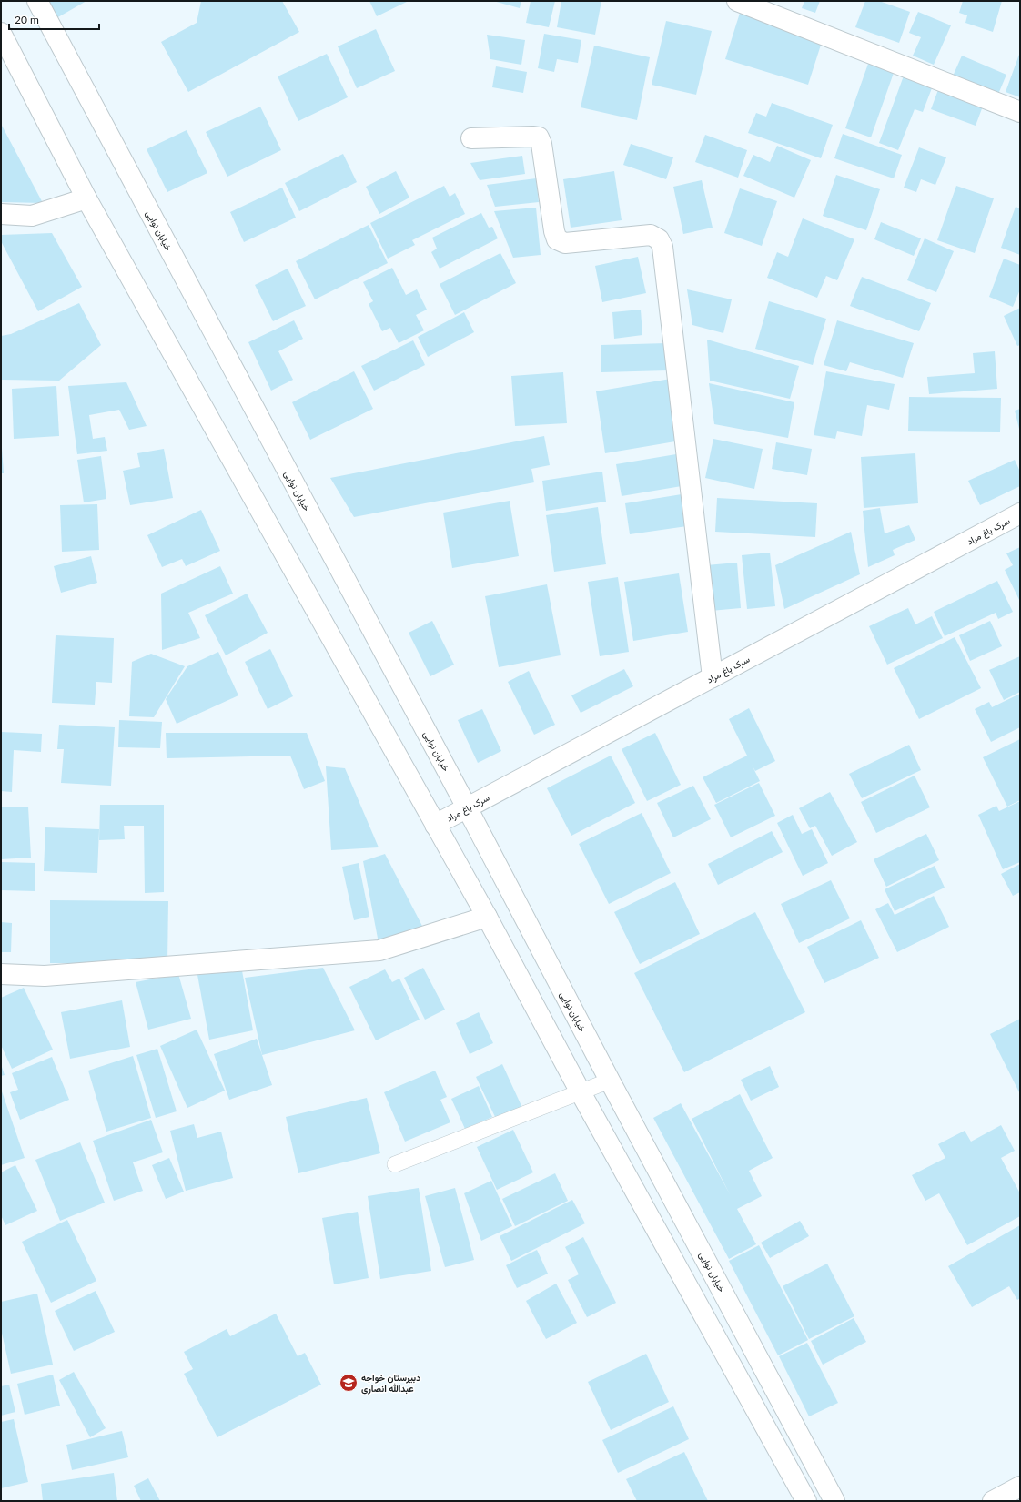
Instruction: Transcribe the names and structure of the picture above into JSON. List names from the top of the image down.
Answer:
{
  "streets": {
    "street": ["خیابان نوایی", "سرک باغ مراد"]
  },
  "crossings": [
    ["خیابان نوایی", "سرک باغ مراد"]
  ],
  "places": {
    "school or university": ["دبیرستان خواجه عبدالله انصاری"]
  },
  "scale_bar": "20 m"
}
